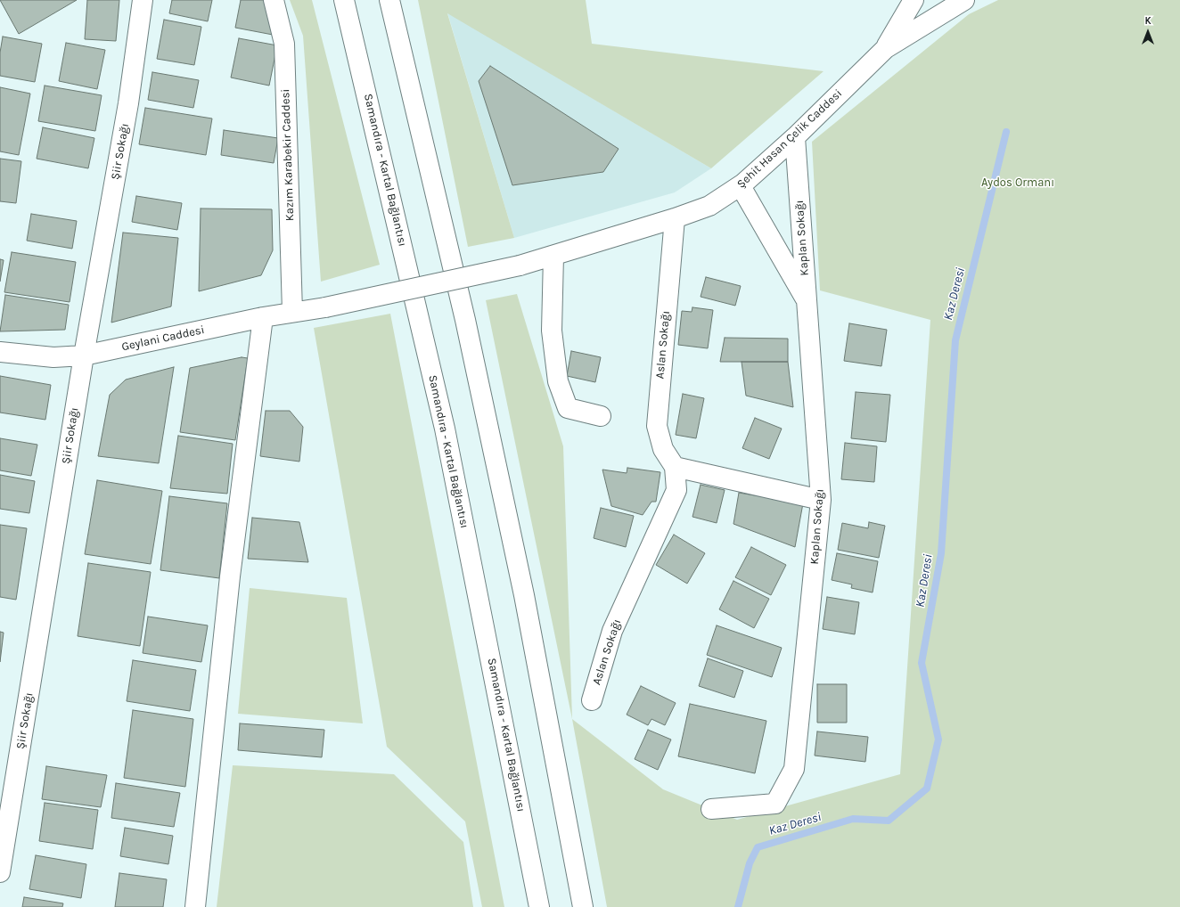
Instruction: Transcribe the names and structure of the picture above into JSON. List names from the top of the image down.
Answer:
{
  "streets": {
    "main road": [
      "Şehit Hasan Çelik Caddesi",
      "Şiir Sokağı",
      "Kazım Karabekir Caddesi",
      "Samandıra - Kartal Bağlantısı",
      "Kaplan Sokağı",
      "Geylani Caddesi",
      "Aslan Sokağı"
    ]
  },
  "crossings": [
    ["Şehit Hasan Çelik Caddesi", "Kaplan Sokağı"],
    ["Şehit Hasan Çelik Caddesi", "Geylani Caddesi"],
    ["Şehit Hasan Çelik Caddesi", "Aslan Sokağı"],
    ["Şiir Sokağı", "Geylani Caddesi"],
    ["Kazım Karabekir Caddesi", "Geylani Caddesi"]
  ],
  "water": ["Kaz Deresi"],
  "parks": ["Aydos Ormanı"],
  "north": "top"
}
